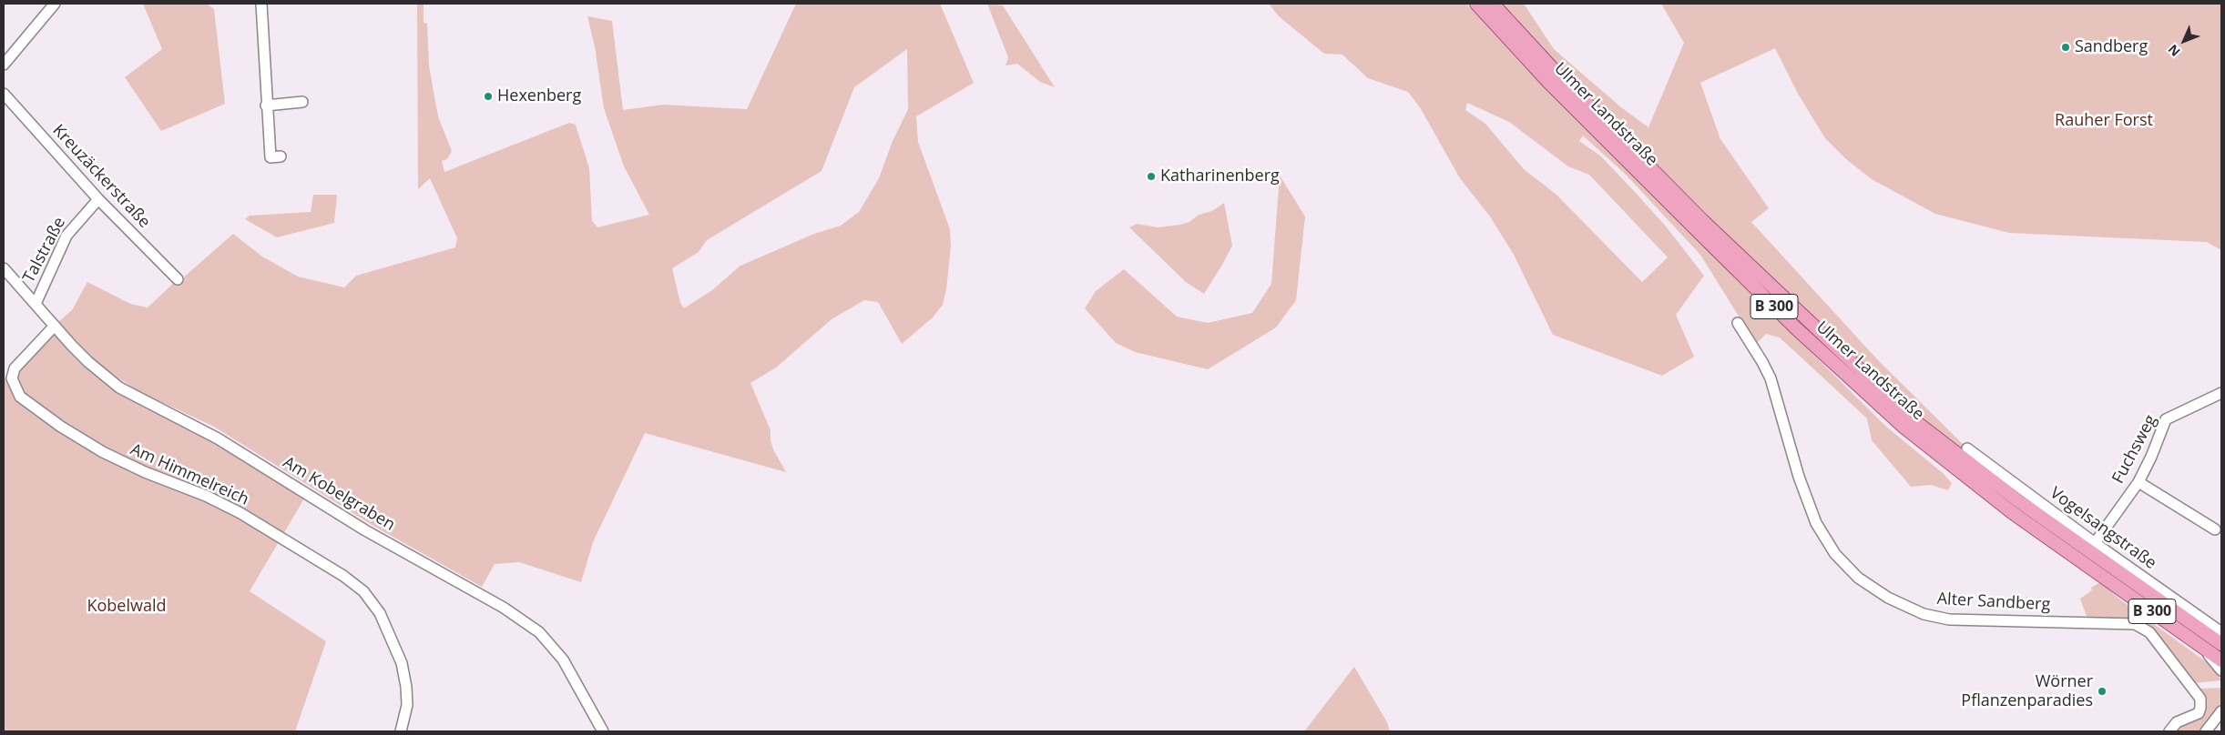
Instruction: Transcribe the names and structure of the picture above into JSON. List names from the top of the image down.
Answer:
{
  "streets": {
    "main road": ["Ulmer Landstraße", "B 300"],
    "street": [
      "Kreuzäckerstraße",
      "Talstraße",
      "Fuchsweg",
      "Am Himmelreich",
      "Am Kobelgraben",
      "Vogelsangstraße",
      "Alter Sandberg"
    ]
  },
  "crossings": [
    ["Kreuzäckerstraße", "Talstraße"],
    ["Talstraße", "Am Kobelgraben"],
    ["Fuchsweg", "Vogelsangstraße"],
    ["Am Himmelreich", "Am Kobelgraben"]
  ],
  "parks": ["Rauher Forst", "Kobelwald"],
  "places": [
    "Sandberg",
    "Hexenberg",
    "Katharinenberg",
    "Wörner Pflanzenparadies"
  ],
  "north": "bottom left"
}
